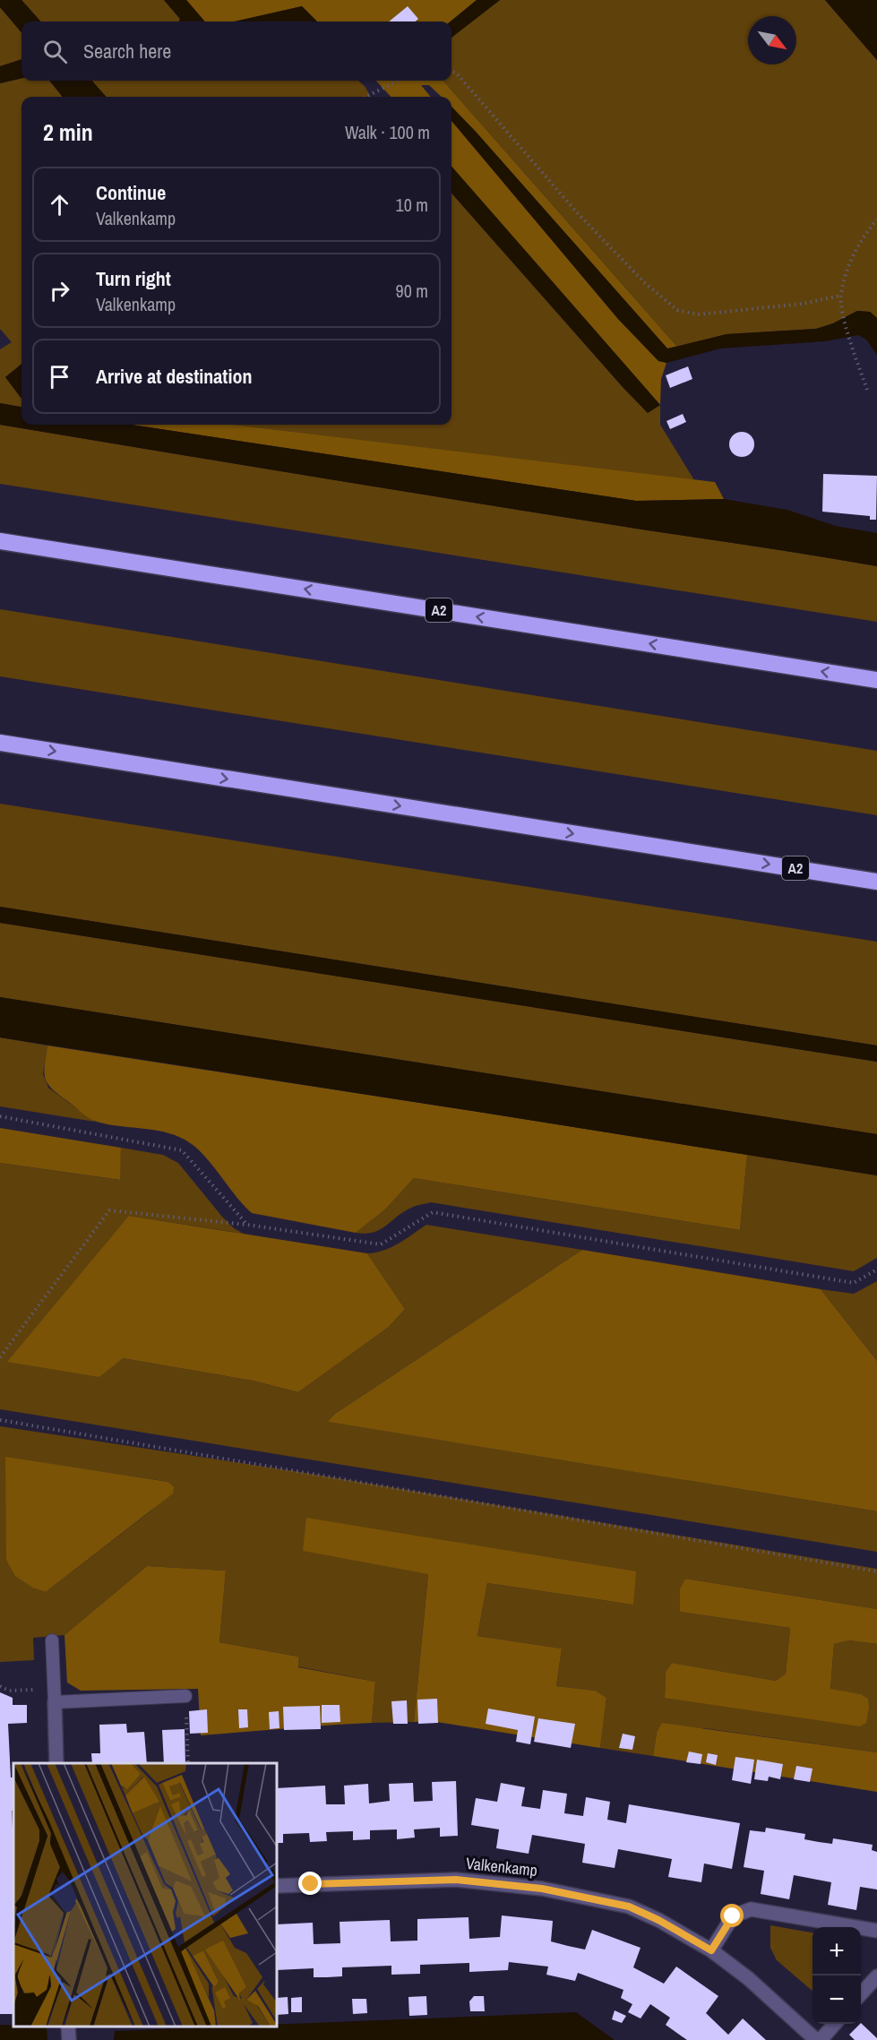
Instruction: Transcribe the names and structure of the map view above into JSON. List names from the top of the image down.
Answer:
{
  "streets": {
    "highway": ["A2"],
    "street": ["Valkenkamp"]
  },
  "north": "bottom right",
  "page": {
    "search": "Search here",
    "heading": ["2 min", "Walk · 100 m"],
    "list": [
      ["Continue", "Valkenkamp", "10 m"],
      ["Turn right", "Valkenkamp", "90 m"],
      "Arrive at destination"
    ],
    "map_buttons": ["+", "−"]
  }
}
